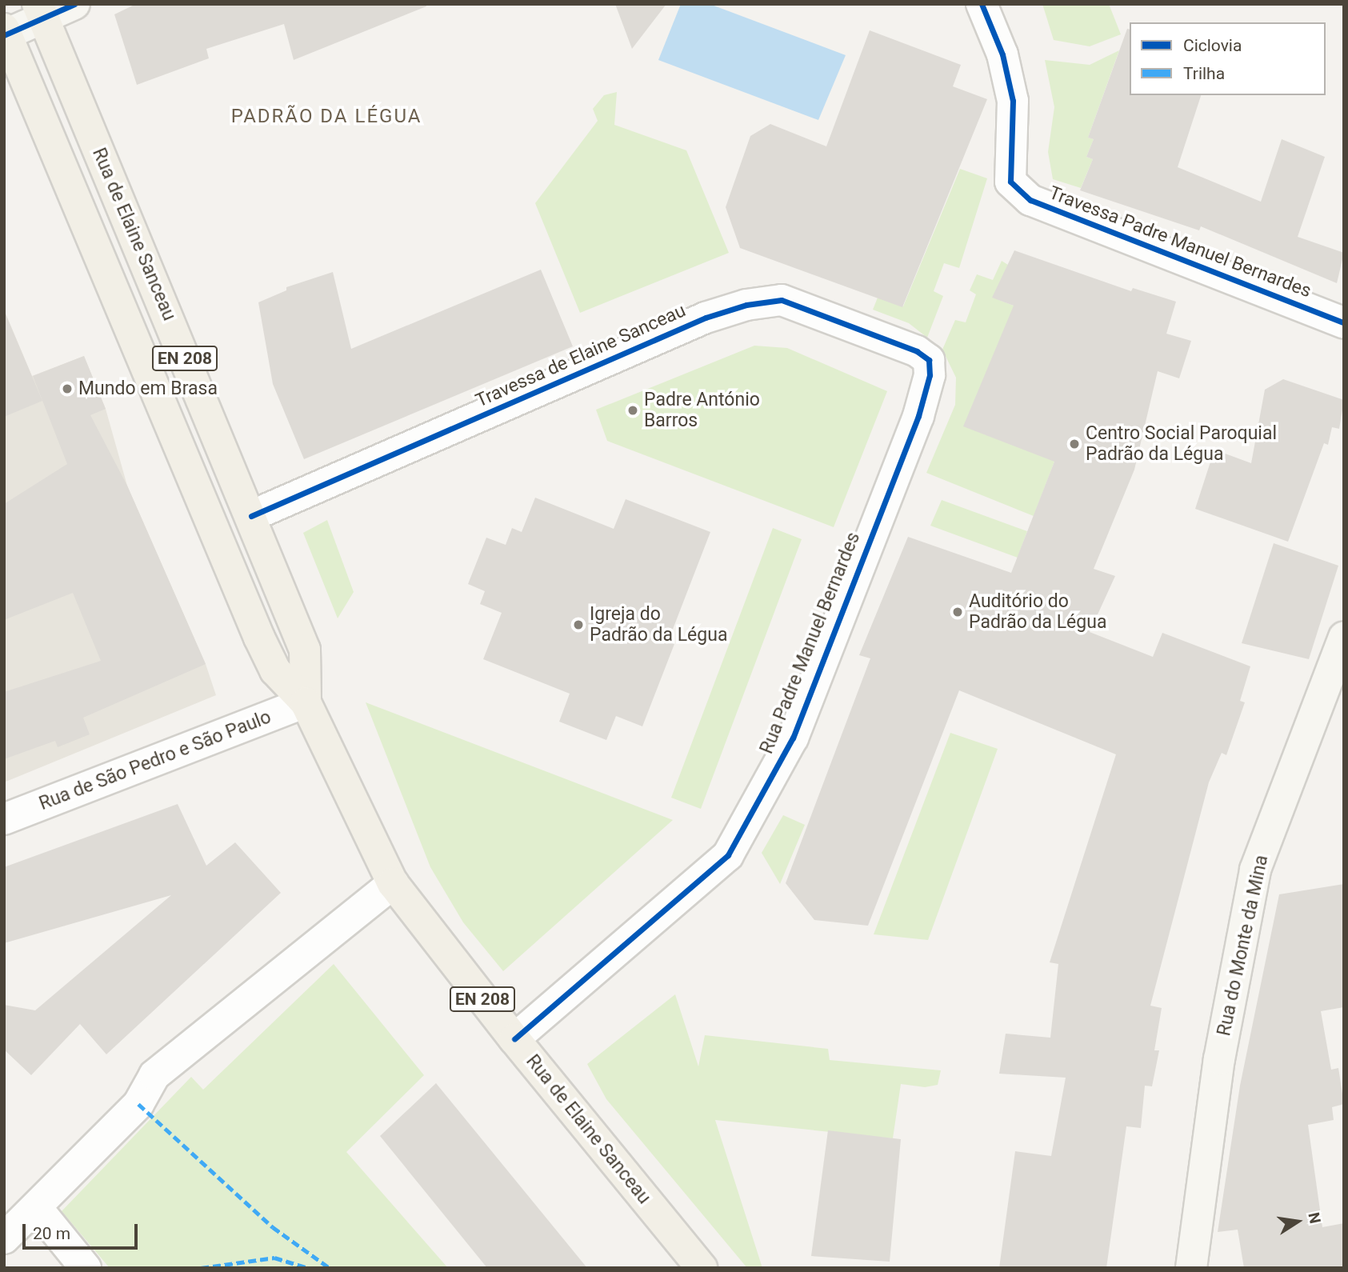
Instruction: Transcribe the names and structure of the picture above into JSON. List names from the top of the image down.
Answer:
{
  "streets": {
    "main road": ["Rua de Elaine Sanceau", "EN 208", "Rua do Monte da Mina"],
    "street": [
      "Travessa Padre Manuel Bernardes",
      "Travessa de Elaine Sanceau",
      "Rua Padre Manuel Bernardes",
      "Rua de São Pedro e São Paulo"
    ]
  },
  "crossings": [
    ["Rua de Elaine Sanceau", "Travessa de Elaine Sanceau"],
    ["Rua de Elaine Sanceau", "Rua Padre Manuel Bernardes"],
    ["Rua de Elaine Sanceau", "Rua de São Pedro e São Paulo"],
    ["Travessa de Elaine Sanceau", "Rua Padre Manuel Bernardes"]
  ],
  "districts": ["PADRÃO DA LÉGUA"],
  "places": [
    "Mundo em Brasa",
    "Padre António Barros",
    "Centro Social Paroquial Padrão da Légua",
    "Auditório do Padrão da Légua",
    "Igreja do Padrão da Légua"
  ],
  "legend": ["Ciclovia", "Trilha"],
  "scale_bar": "20 m",
  "north": "right"
}
